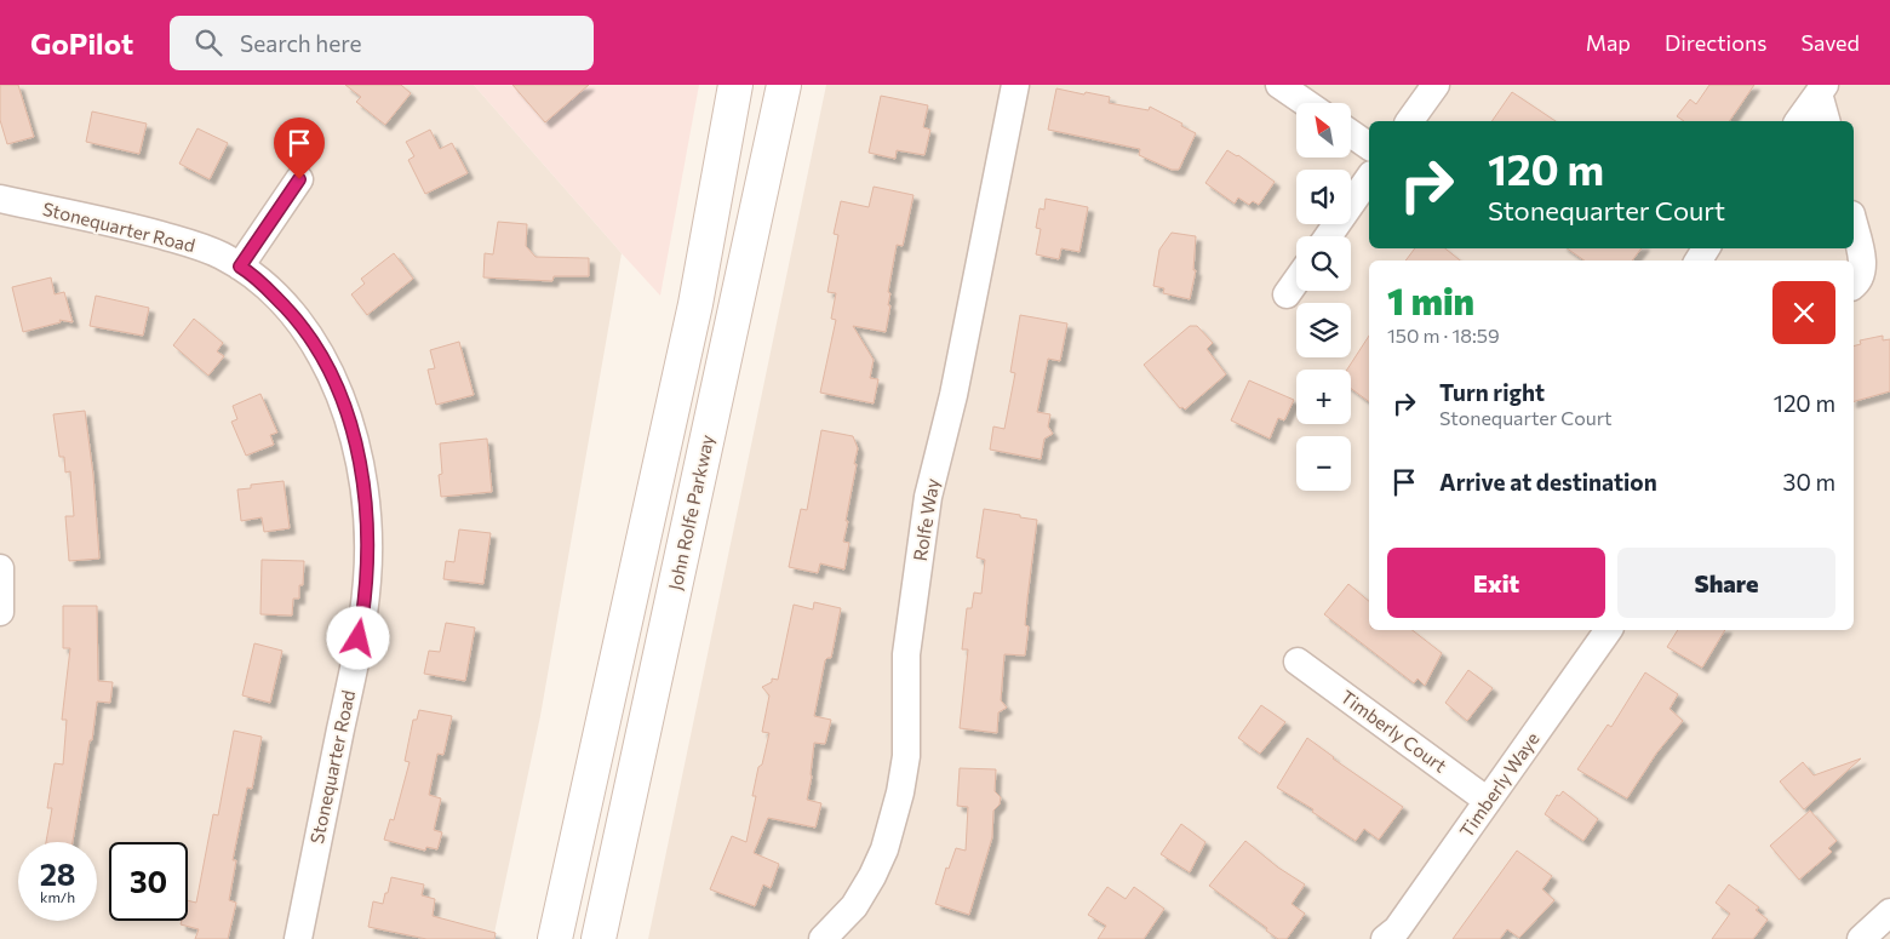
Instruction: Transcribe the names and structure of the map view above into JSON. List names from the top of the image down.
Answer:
{
  "streets": {
    "main road": ["John Rolfe Parkway"],
    "street": [
      "Stonequarter Road",
      "Rolfe Way",
      "Timberly Court",
      "Timberly Waye"
    ]
  },
  "crossings": [
    ["Timberly Court", "Timberly Waye"]
  ],
  "north": "top left",
  "page": {
    "header": "GoPilot",
    "search": "Search here",
    "nav": ["Map", "Directions", "Saved"],
    "map_buttons": ["+", "−"],
    "turn": ["120 m", "Stonequarter Court"],
    "heading": ["1 min", "150 m · 18:59"],
    "list": [
      {
        "name": "Turn right",
        "note": "Stonequarter Court",
        "value": "120 m"
      },
      {
        "name": "Arrive at destination",
        "value": "30 m"
      }
    ],
    "buttons": ["Exit", "Share"],
    "speed": "28 km/h",
    "limit": "30"
  }
}
